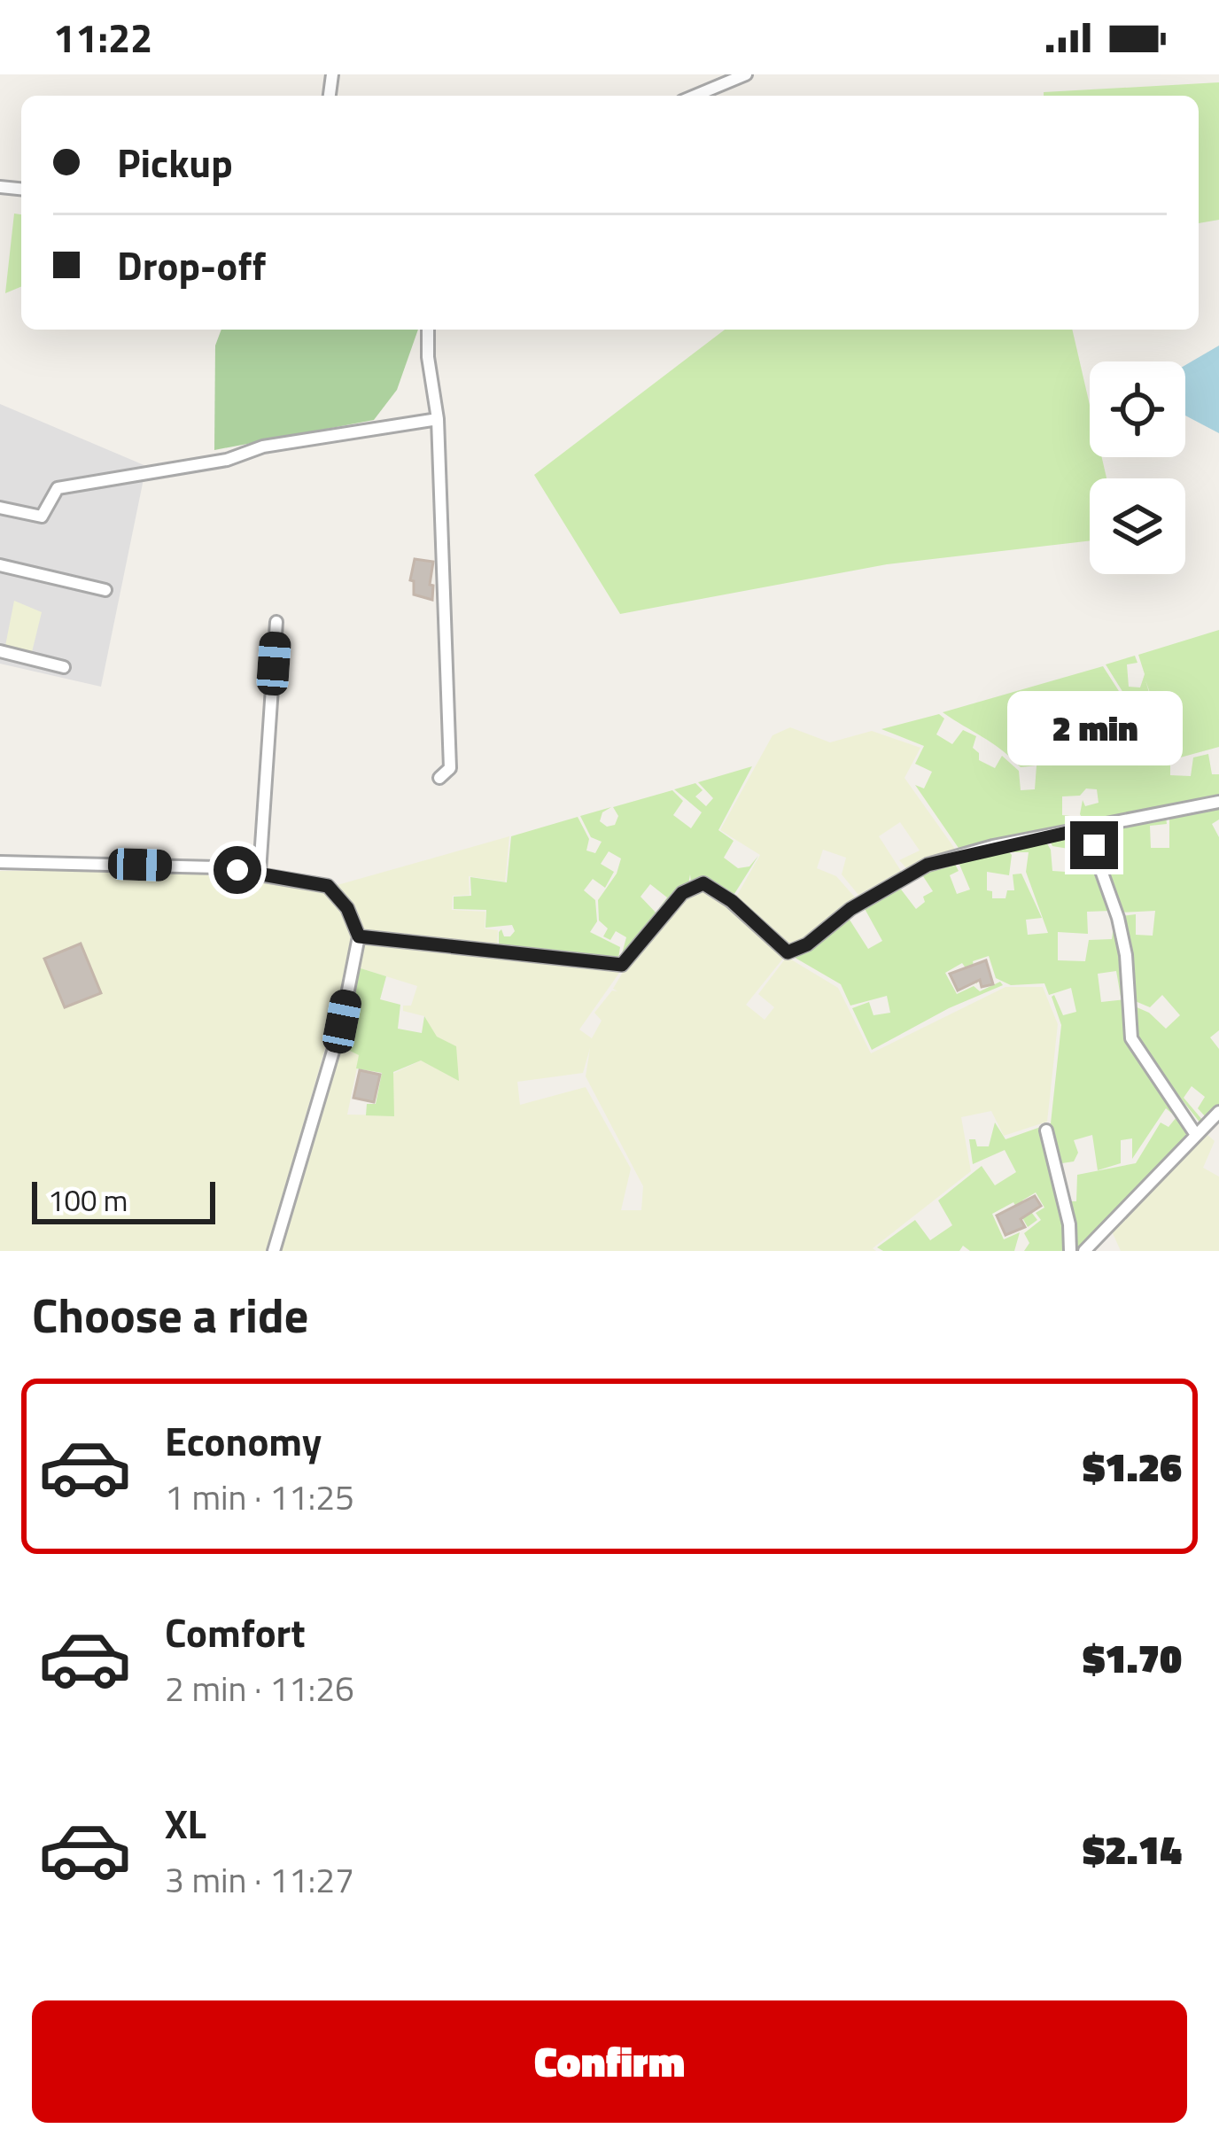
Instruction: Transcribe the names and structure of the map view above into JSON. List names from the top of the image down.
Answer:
{
  "scale_bar": "100 m",
  "page": {
    "status": "11:22",
    "banner": ["Pickup", "Drop-off"],
    "bubble": "2 min",
    "scale": "100 m",
    "heading": "Choose a ride",
    "list": [
      {
        "name": "Economy",
        "note": "1 min · 11:25",
        "value": "$1.26"
      },
      {
        "name": "Comfort",
        "note": "2 min · 11:26",
        "value": "$1.70"
      },
      {
        "name": "XL",
        "note": "3 min · 11:27",
        "value": "$2.14"
      }
    ],
    "buttons": "Confirm"
  }
}
